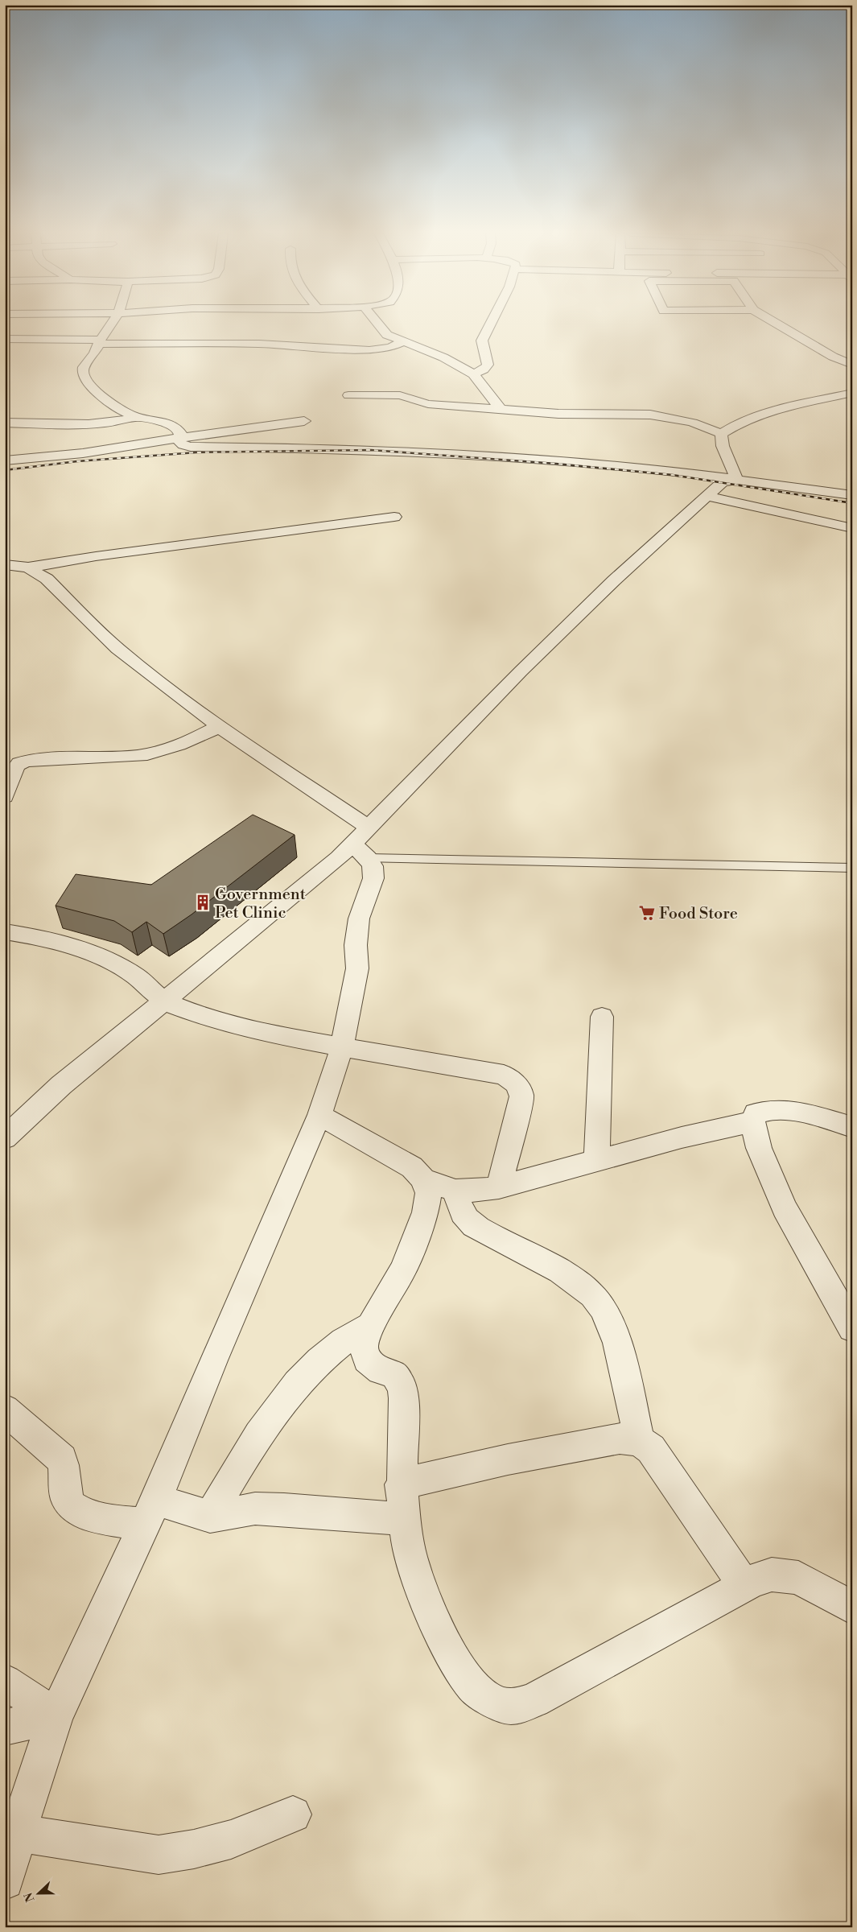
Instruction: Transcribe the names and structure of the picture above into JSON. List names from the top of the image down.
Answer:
{
  "places": {
    "building": ["Government Pet Clinic"],
    "supermarket": ["Food Store"]
  },
  "north": "left"
}
